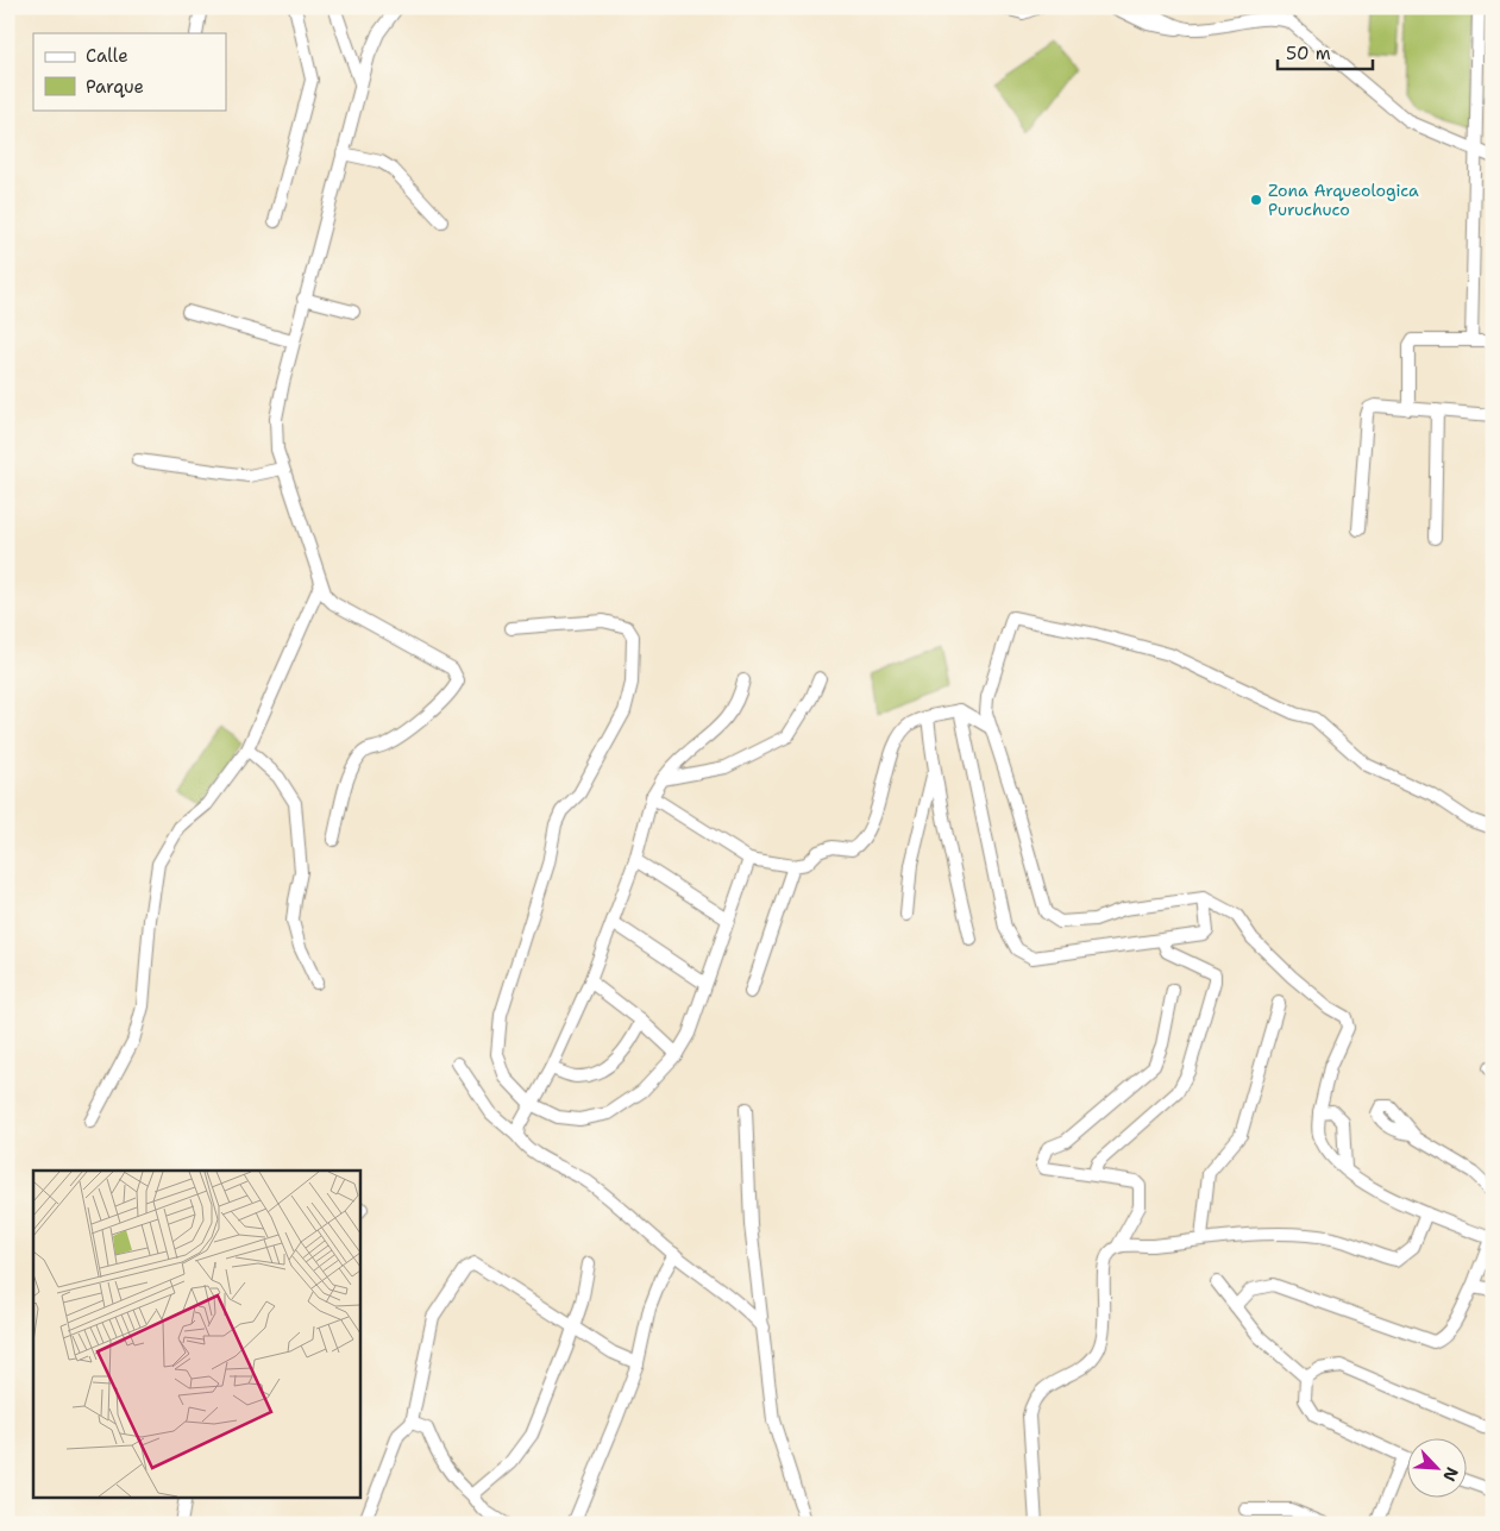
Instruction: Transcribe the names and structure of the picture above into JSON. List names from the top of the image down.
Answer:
{
  "places": ["Zona Arqueologica Puruchuco"],
  "legend": ["Calle", "Parque"],
  "scale_bar": "50 m",
  "north": "bottom right"
}
